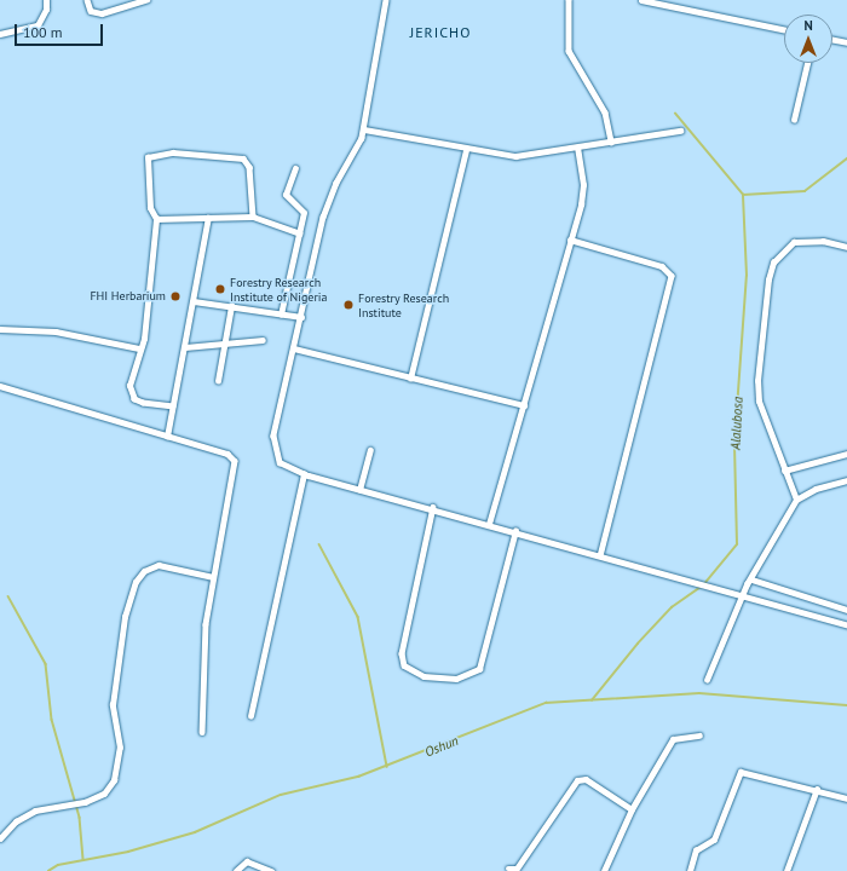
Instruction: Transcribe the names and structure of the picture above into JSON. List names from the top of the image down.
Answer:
{
  "districts": ["JERICHO"],
  "water": ["Alalubosa", "Oshun"],
  "places": ["Forestry Research Institute of Nigeria", "FHI Herbarium", "Forestry Research Institute"],
  "scale_bar": "100 m",
  "north": "top"
}
